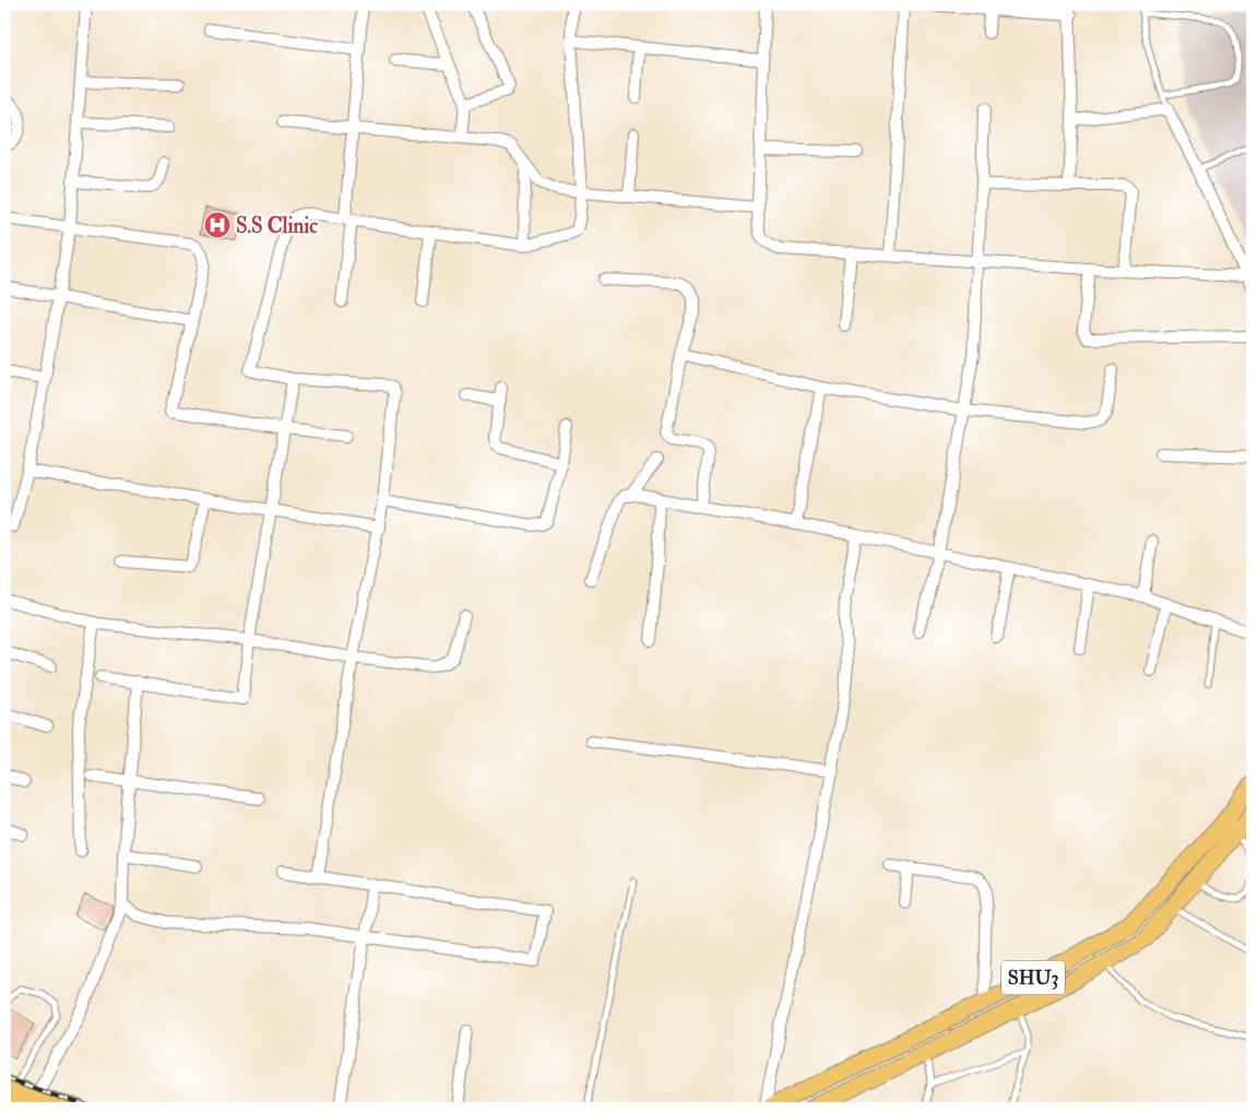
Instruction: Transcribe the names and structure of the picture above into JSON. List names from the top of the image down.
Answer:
{
  "streets": {
    "main road": ["SHU3"]
  },
  "places": {
    "hospital": ["S.S Clinic"]
  }
}
